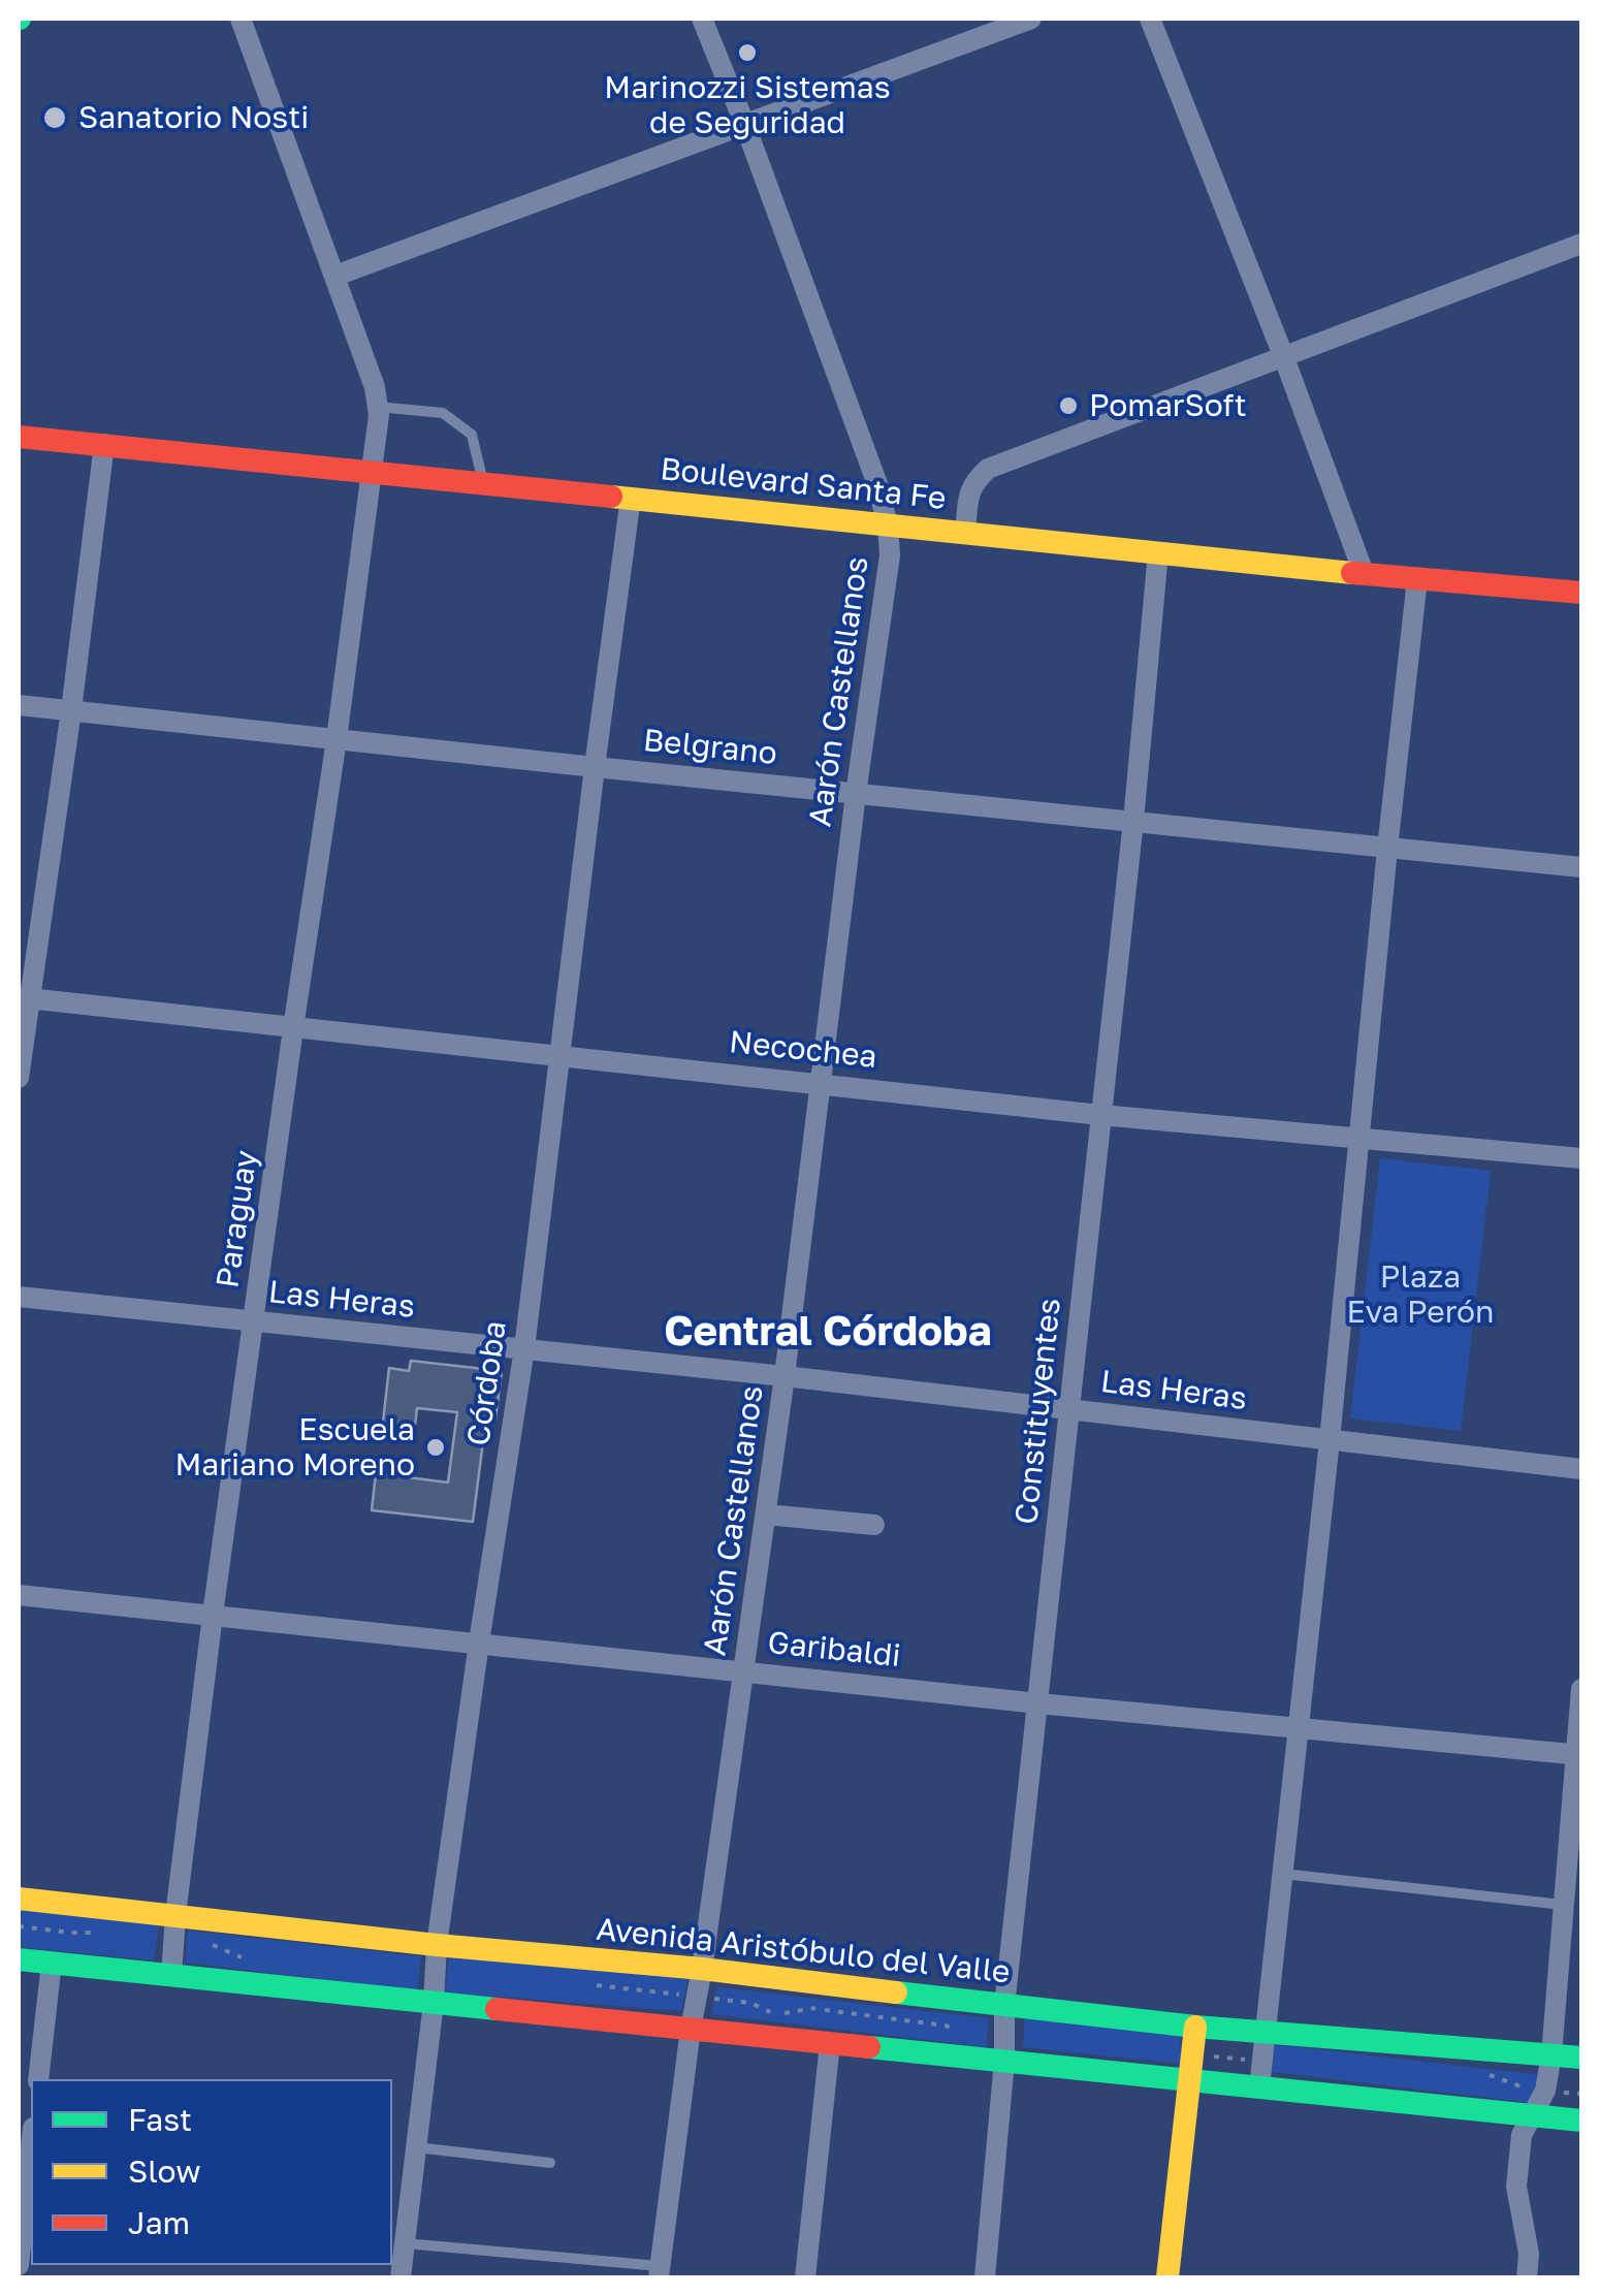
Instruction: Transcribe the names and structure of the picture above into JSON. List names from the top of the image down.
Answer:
{
  "streets": {
    "street": [
      "Boulevard Santa Fe",
      "Aarón Castellanos",
      "Belgrano",
      "Necochea",
      "Paraguay",
      "Las Heras",
      "Córdoba",
      "Constituyentes",
      "Garibaldi",
      "Avenida Aristóbulo del Valle"
    ]
  },
  "crossings": [
    ["Boulevard Santa Fe", "Aarón Castellanos"],
    ["Boulevard Santa Fe", "Paraguay"],
    ["Boulevard Santa Fe", "Córdoba"],
    ["Boulevard Santa Fe", "Constituyentes"],
    ["Aarón Castellanos", "Belgrano"],
    ["Aarón Castellanos", "Necochea"],
    ["Aarón Castellanos", "Las Heras"],
    ["Aarón Castellanos", "Garibaldi"],
    ["Aarón Castellanos", "Avenida Aristóbulo del Valle"],
    ["Belgrano", "Paraguay"],
    ["Belgrano", "Córdoba"],
    ["Belgrano", "Constituyentes"],
    ["Necochea", "Paraguay"],
    ["Necochea", "Córdoba"],
    ["Necochea", "Constituyentes"],
    ["Paraguay", "Las Heras"],
    ["Paraguay", "Garibaldi"],
    ["Paraguay", "Avenida Aristóbulo del Valle"],
    ["Las Heras", "Córdoba"],
    ["Las Heras", "Constituyentes"],
    ["Córdoba", "Garibaldi"],
    ["Córdoba", "Avenida Aristóbulo del Valle"],
    ["Constituyentes", "Garibaldi"],
    ["Constituyentes", "Avenida Aristóbulo del Valle"]
  ],
  "districts": ["Central Córdoba"],
  "parks": ["Plaza Eva Perón"],
  "places": [
    "Marinozzi Sistemas de Seguridad",
    "Sanatorio Nosti",
    "PomarSoft",
    "Escuela Mariano Moreno"
  ],
  "legend": ["Fast", "Slow", "Jam"]
}
